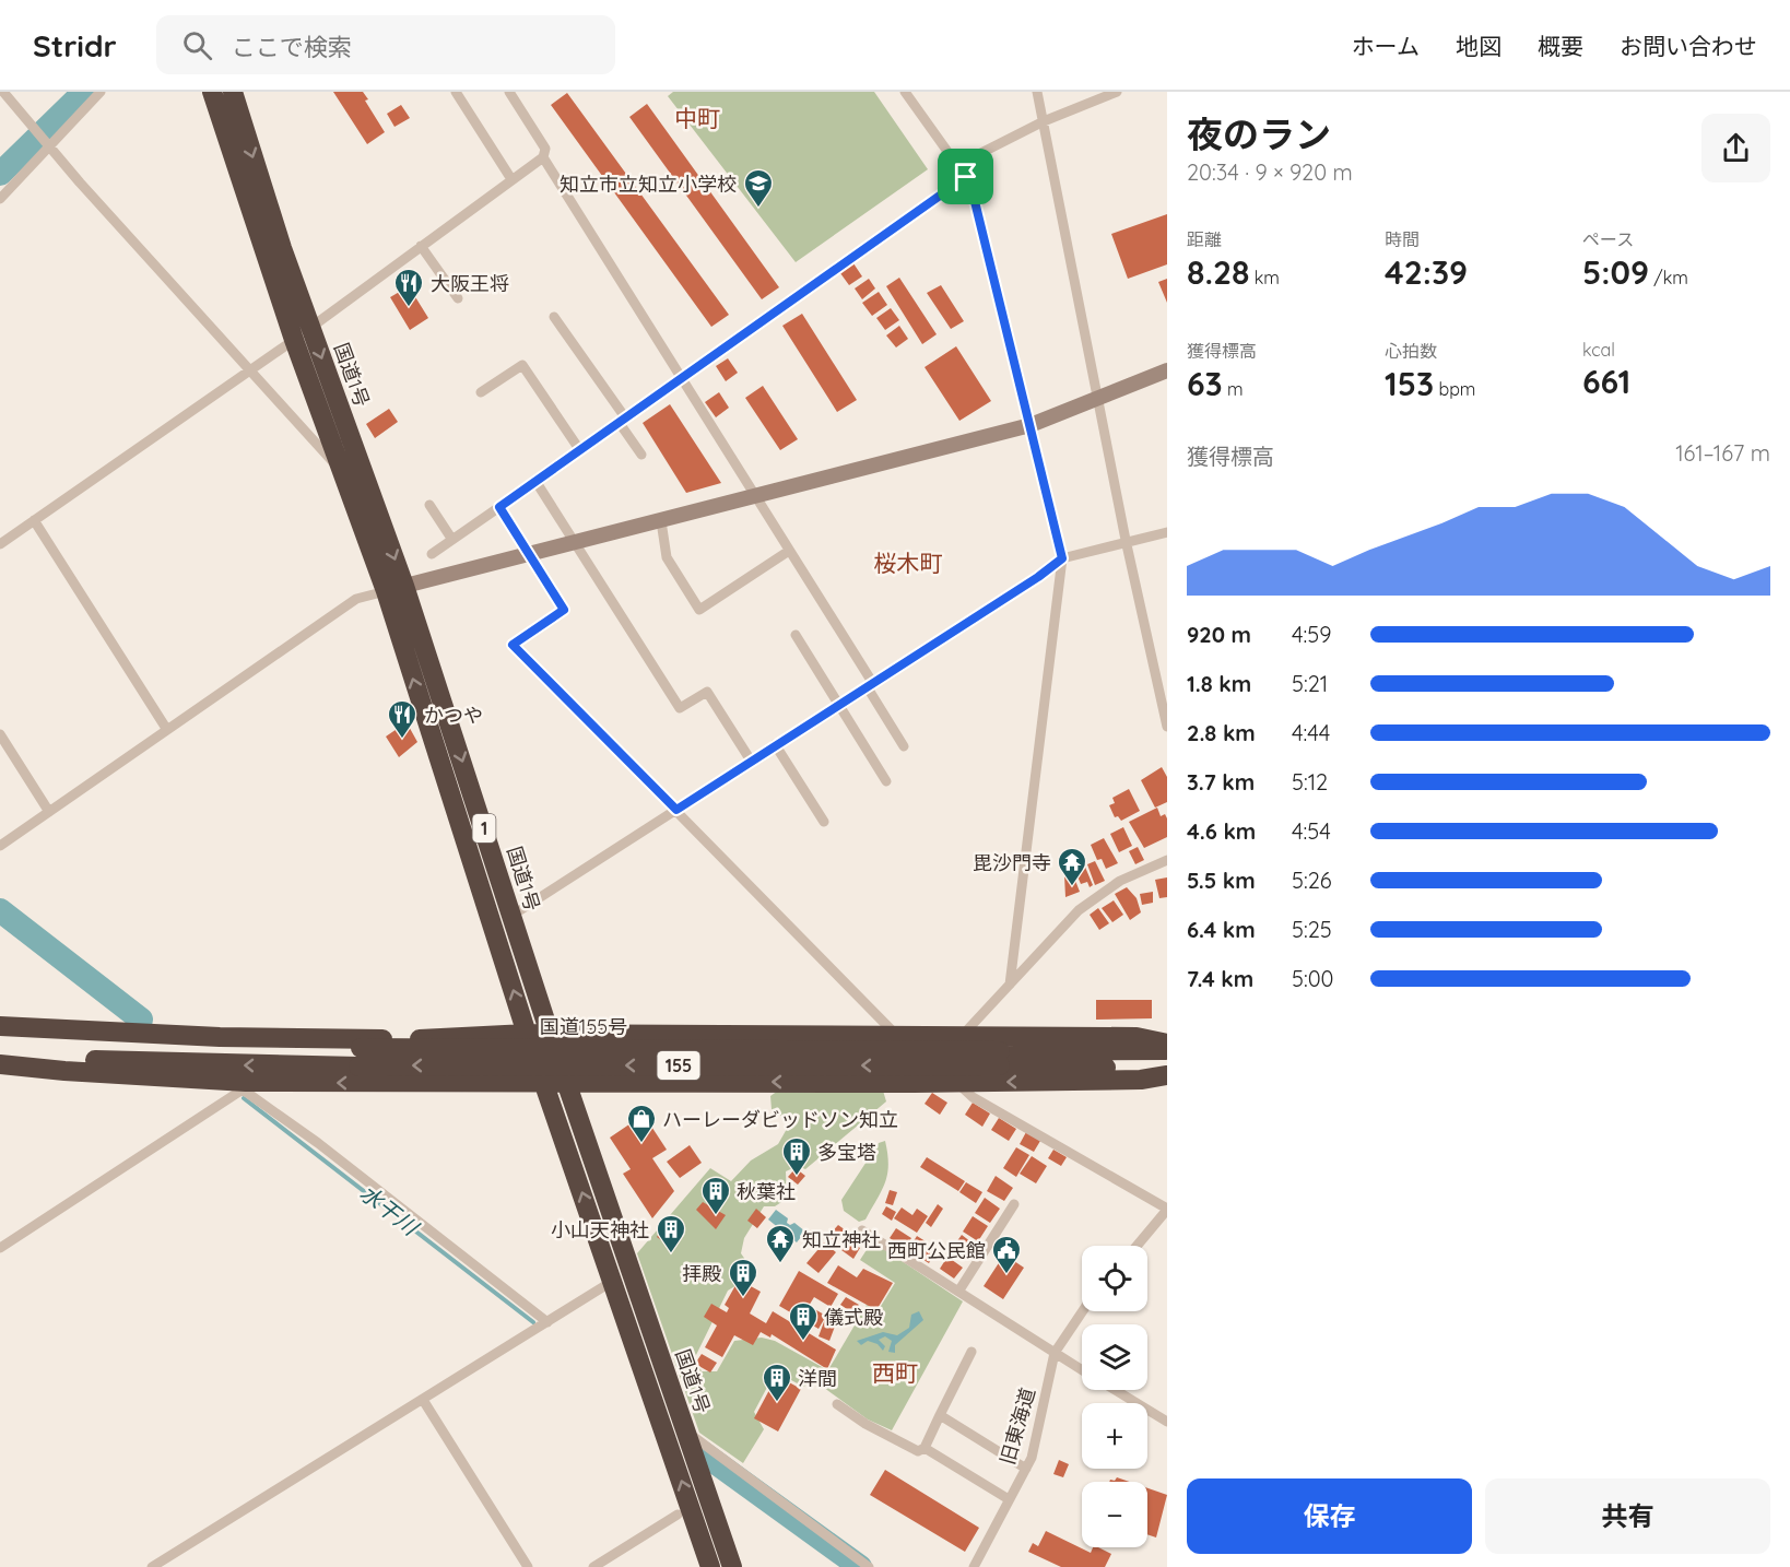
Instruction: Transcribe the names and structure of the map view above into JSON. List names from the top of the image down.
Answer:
{
  "streets": {
    "highway": [
      "国道1号",
      "1",
      "国道155号",
      "155"
    ],
    "street": ["旧東海道"]
  },
  "crossings": [
    ["国道1号", "155"]
  ],
  "districts": ["中町", "桜木町", "西町"],
  "water": ["水干川"],
  "places": {
    "school or university": ["知立市立知立小学校"],
    "restaurant": ["大阪王将", "かつや"],
    "temple": ["毘沙門寺", "知立神社"],
    "shop": ["ハーレーダビッドソン知立"],
    "building": [
      "多宝塔",
      "秋葉社",
      "小山天神社",
      "拝殿",
      "儀式殿",
      "洋間"
    ],
    "public building": ["西町公民館"]
  },
  "page": {
    "header": "Stridr",
    "search": "ここで検索",
    "nav": [
      "ホーム",
      "地図",
      "概要",
      "お問い合わせ"
    ],
    "heading": ["夜のラン", "20:34 · 9 × 920 m"],
    "stats": [
      ["距離", "8.28 km"],
      ["時間", "42:39"],
      ["ペース", "5:09 /km"],
      ["獲得標高", "63 m"],
      ["心拍数", "153 bpm"],
      ["kcal", "661"]
    ],
    "chart": ["獲得標高", "161–167 m"],
    "list": [
      {
        "name": "920 m",
        "note": "4:59"
      },
      {
        "name": "1.8 km",
        "note": "5:21"
      },
      {
        "name": "2.8 km",
        "note": "4:44"
      },
      {
        "name": "3.7 km",
        "note": "5:12"
      },
      {
        "name": "4.6 km",
        "note": "4:54"
      },
      {
        "name": "5.5 km",
        "note": "5:26"
      },
      {
        "name": "6.4 km",
        "note": "5:25"
      },
      {
        "name": "7.4 km",
        "note": "5:00"
      }
    ],
    "map_buttons": ["+", "−"],
    "buttons": ["保存", "共有"]
  }
}
